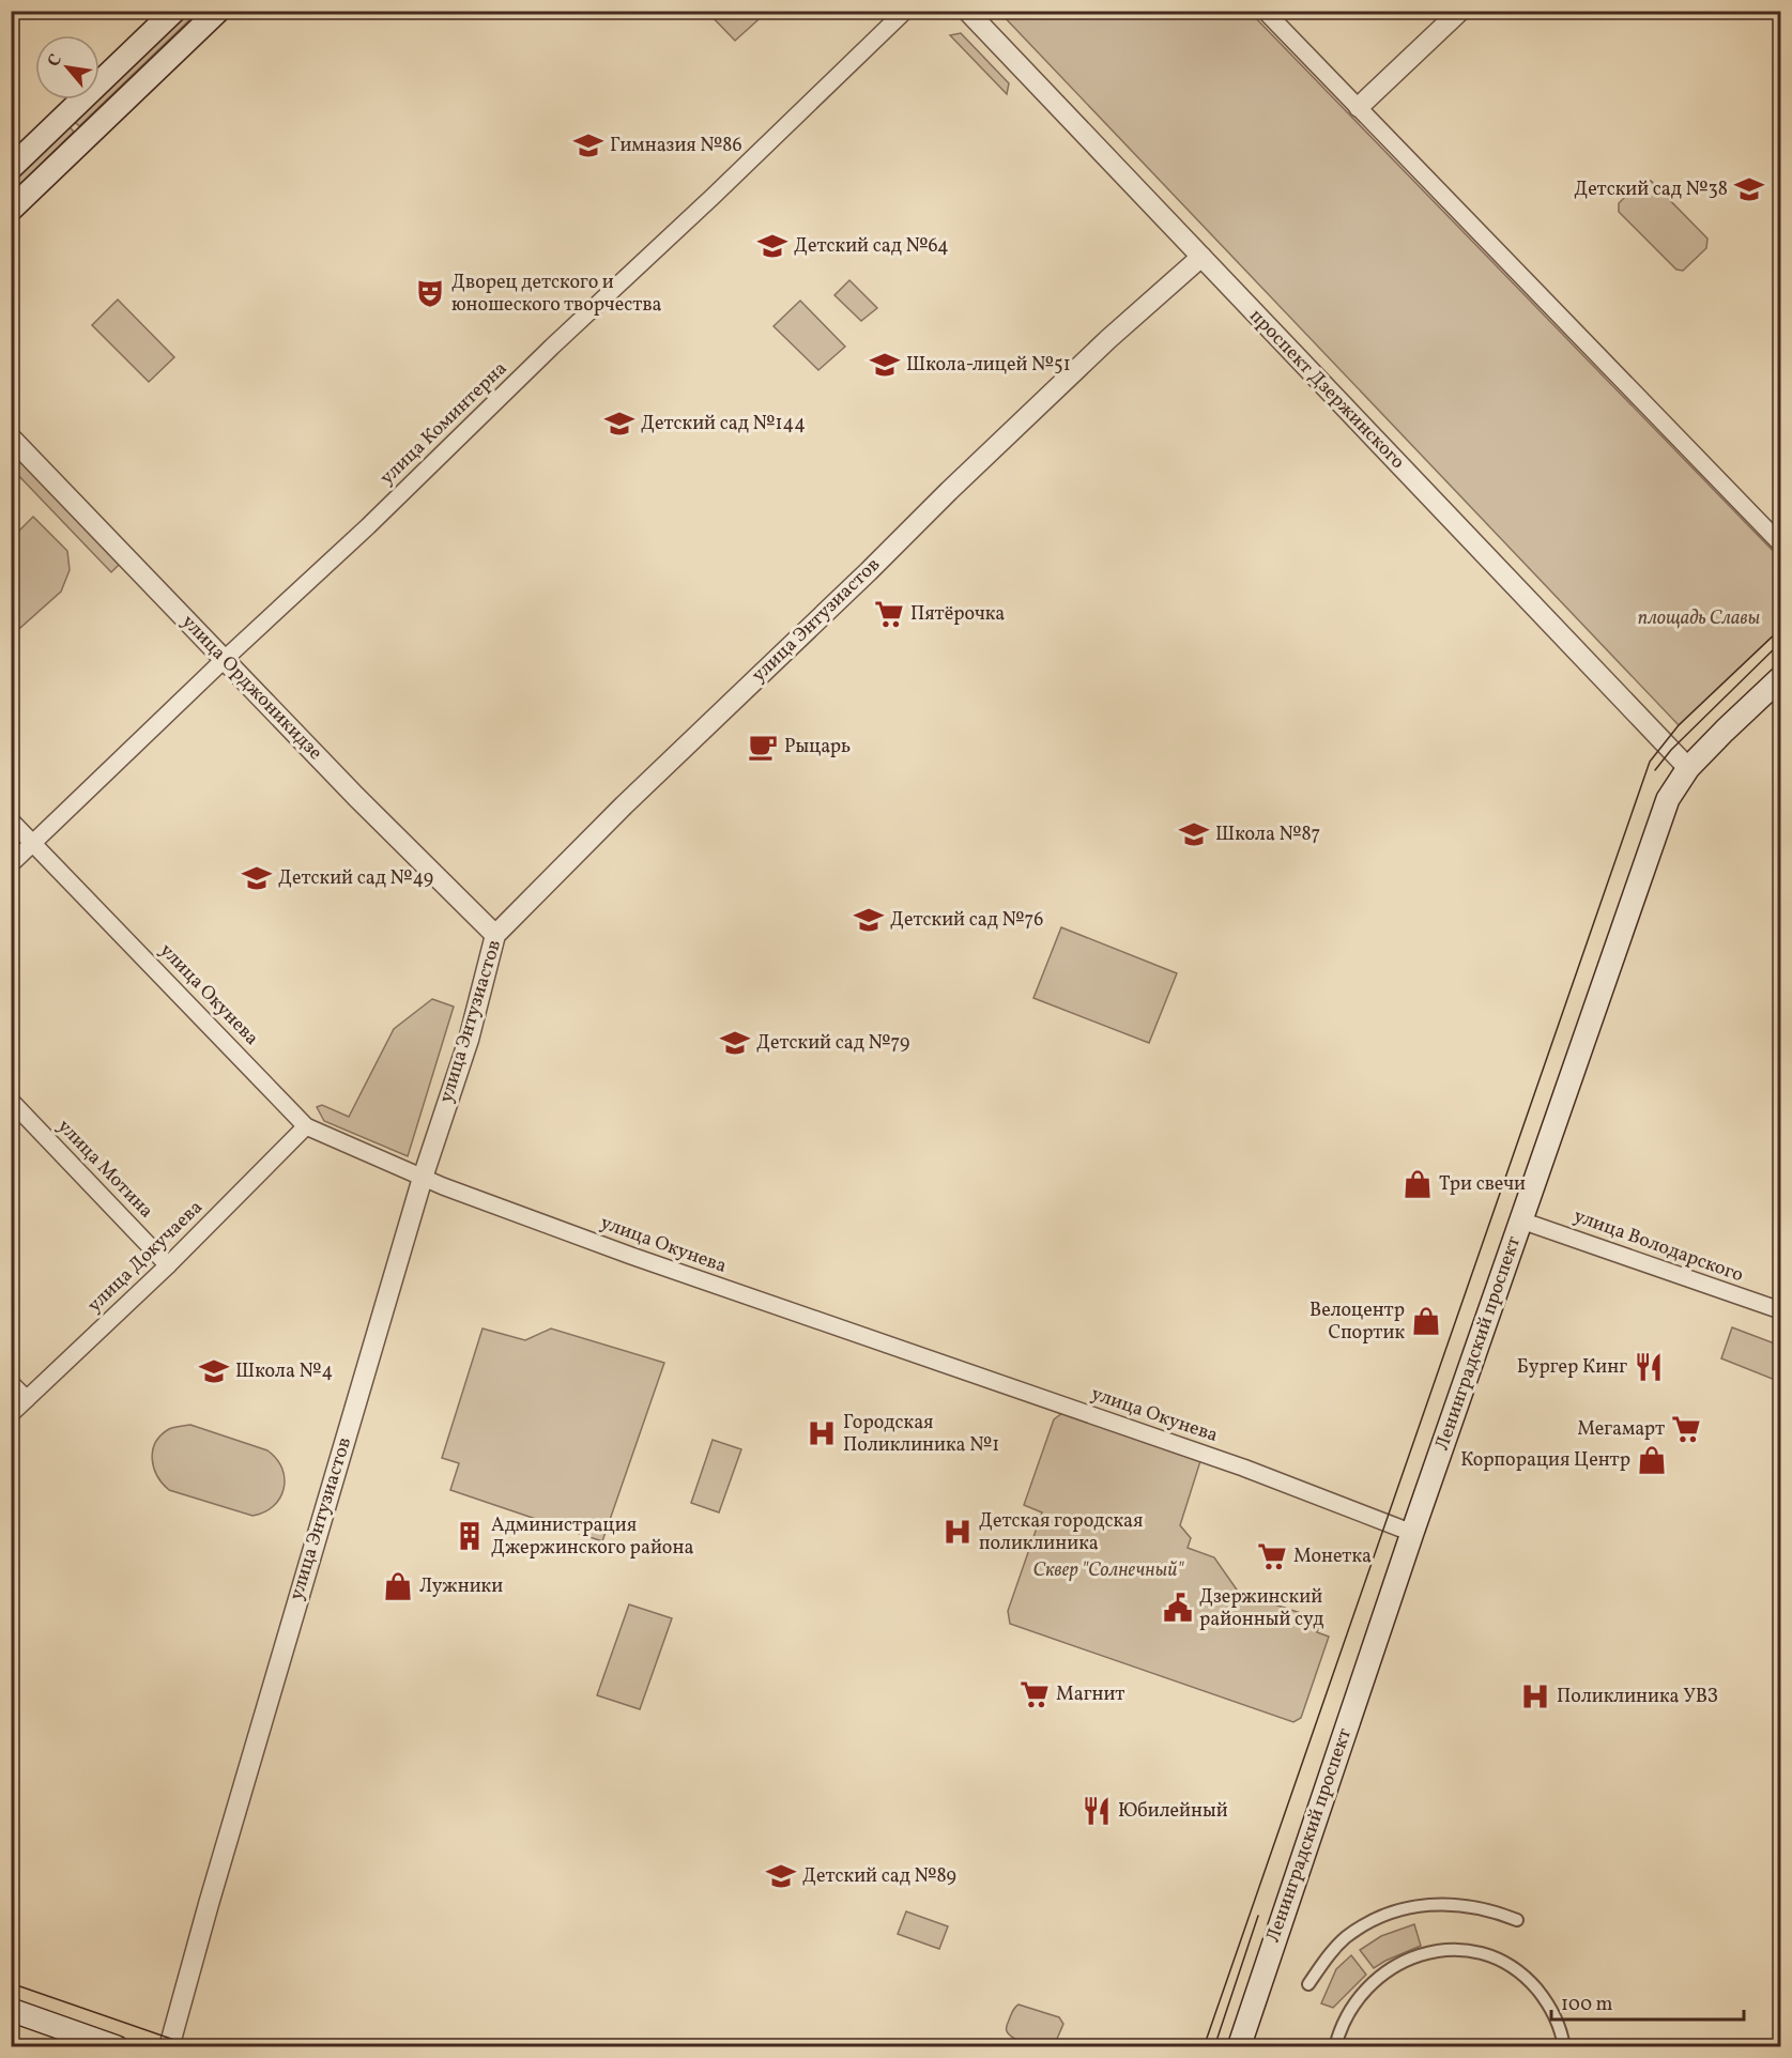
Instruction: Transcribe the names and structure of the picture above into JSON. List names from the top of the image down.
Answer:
{
  "streets": {
    "main road": ["Ленинградский проспект"],
    "street": [
      "проспект Дзержинского",
      "улица Коминтерна",
      "улица Энтузиастов",
      "улица Орджоникидзе",
      "улица Окунева",
      "улица Мотина",
      "улица Володарского",
      "улица Докучаева"
    ]
  },
  "crossings": [
    ["проспект Дзержинского", "улица Энтузиастов"],
    ["проспект Дзержинского", "Ленинградский проспект"],
    ["улица Коминтерна", "улица Орджоникидзе"],
    ["улица Коминтерна", "улица Окунева"],
    ["улица Энтузиастов", "улица Орджоникидзе"],
    ["улица Энтузиастов", "улица Окунева"],
    ["улица Окунева", "улица Докучаева"],
    ["улица Окунева", "Ленинградский проспект"],
    ["улица Мотина", "улица Докучаева"],
    ["улица Володарского", "Ленинградский проспект"]
  ],
  "parks": ["площадь Славы", "Сквер \"Солнечный\""],
  "places": {
    "school or university": [
      "Гимназия №86",
      "Детский сад №38",
      "Детский сад №64",
      "Школа-лицей №51",
      "Детский сад №144",
      "Школа №87",
      "Детский сад №49",
      "Детский сад №76",
      "Детский сад №79",
      "Школа №4",
      "Детский сад №89"
    ],
    "theatre": ["Дворец детского и юношеского творчества"],
    "supermarket": [
      "Пятёрочка",
      "Мегамарт",
      "Монетка",
      "Магнит"
    ],
    "cafe": ["Рыцарь"],
    "shop": [
      "Три свечи",
      "Велоцентр Спортик",
      "Корпорация Центр",
      "Лужники"
    ],
    "restaurant": ["Бургер Кинг", "Юбилейный"],
    "hospital": ["Городская Поликлиника №1", "Детская городская поликлиника", "Поликлиника УВЗ"],
    "building": ["Администрация Джержинского района"],
    "public building": ["Дзержинский районный суд"]
  },
  "scale_bar": "100 m",
  "north": "top left"
}
